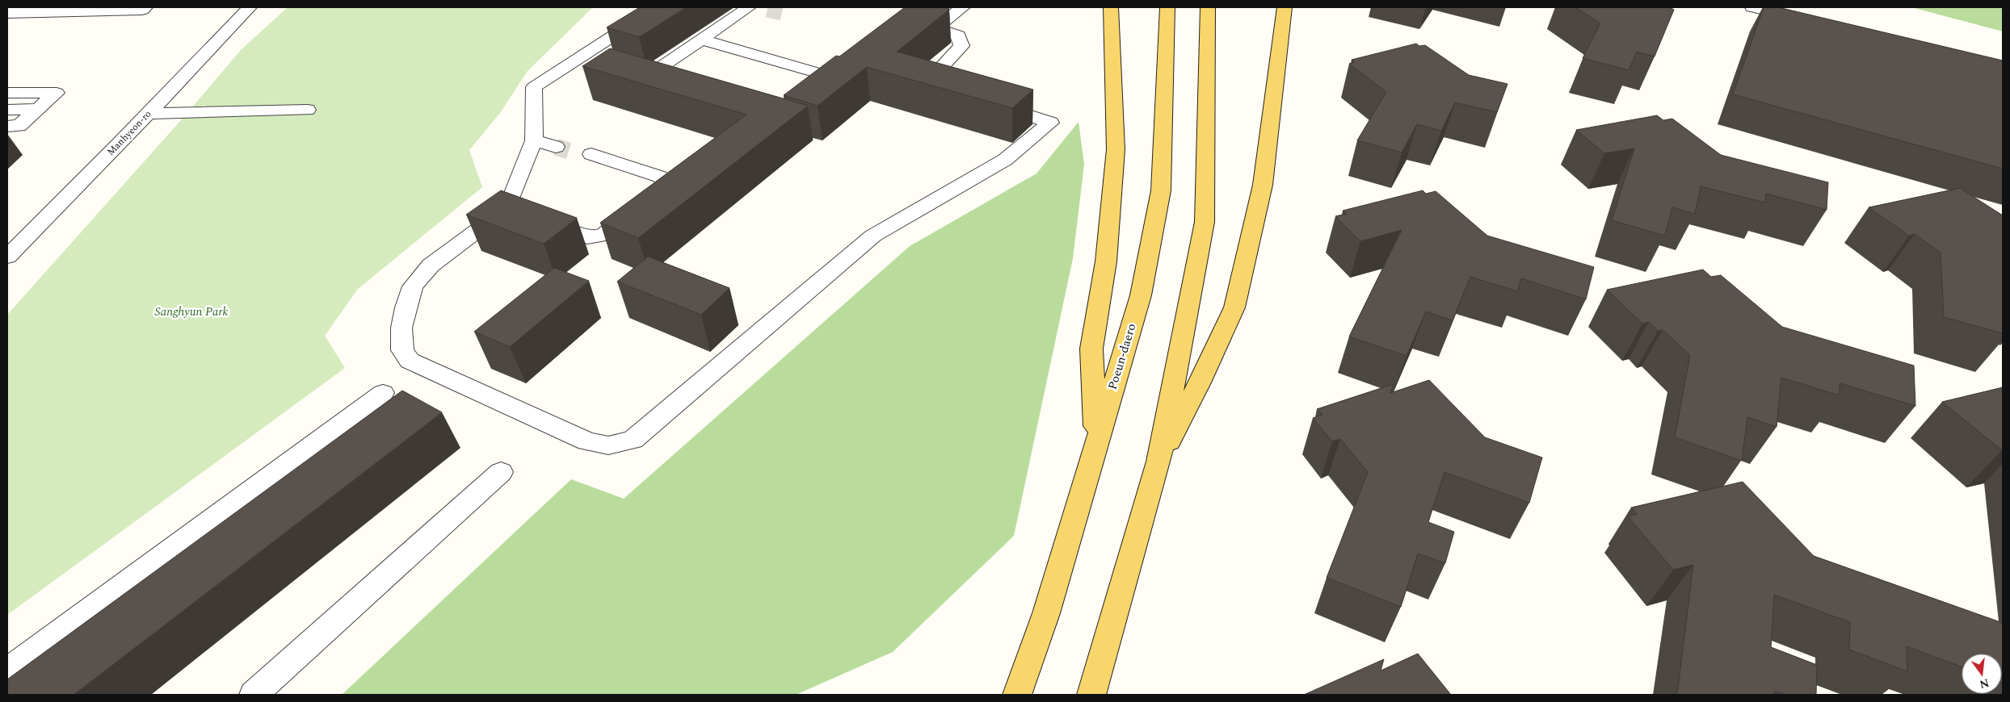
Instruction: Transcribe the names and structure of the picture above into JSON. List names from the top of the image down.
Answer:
{
  "streets": {
    "main road": ["Poeun-daero"],
    "street": ["Manhyeon-ro"]
  },
  "parks": ["Sanghyun Park"],
  "north": "bottom"
}
